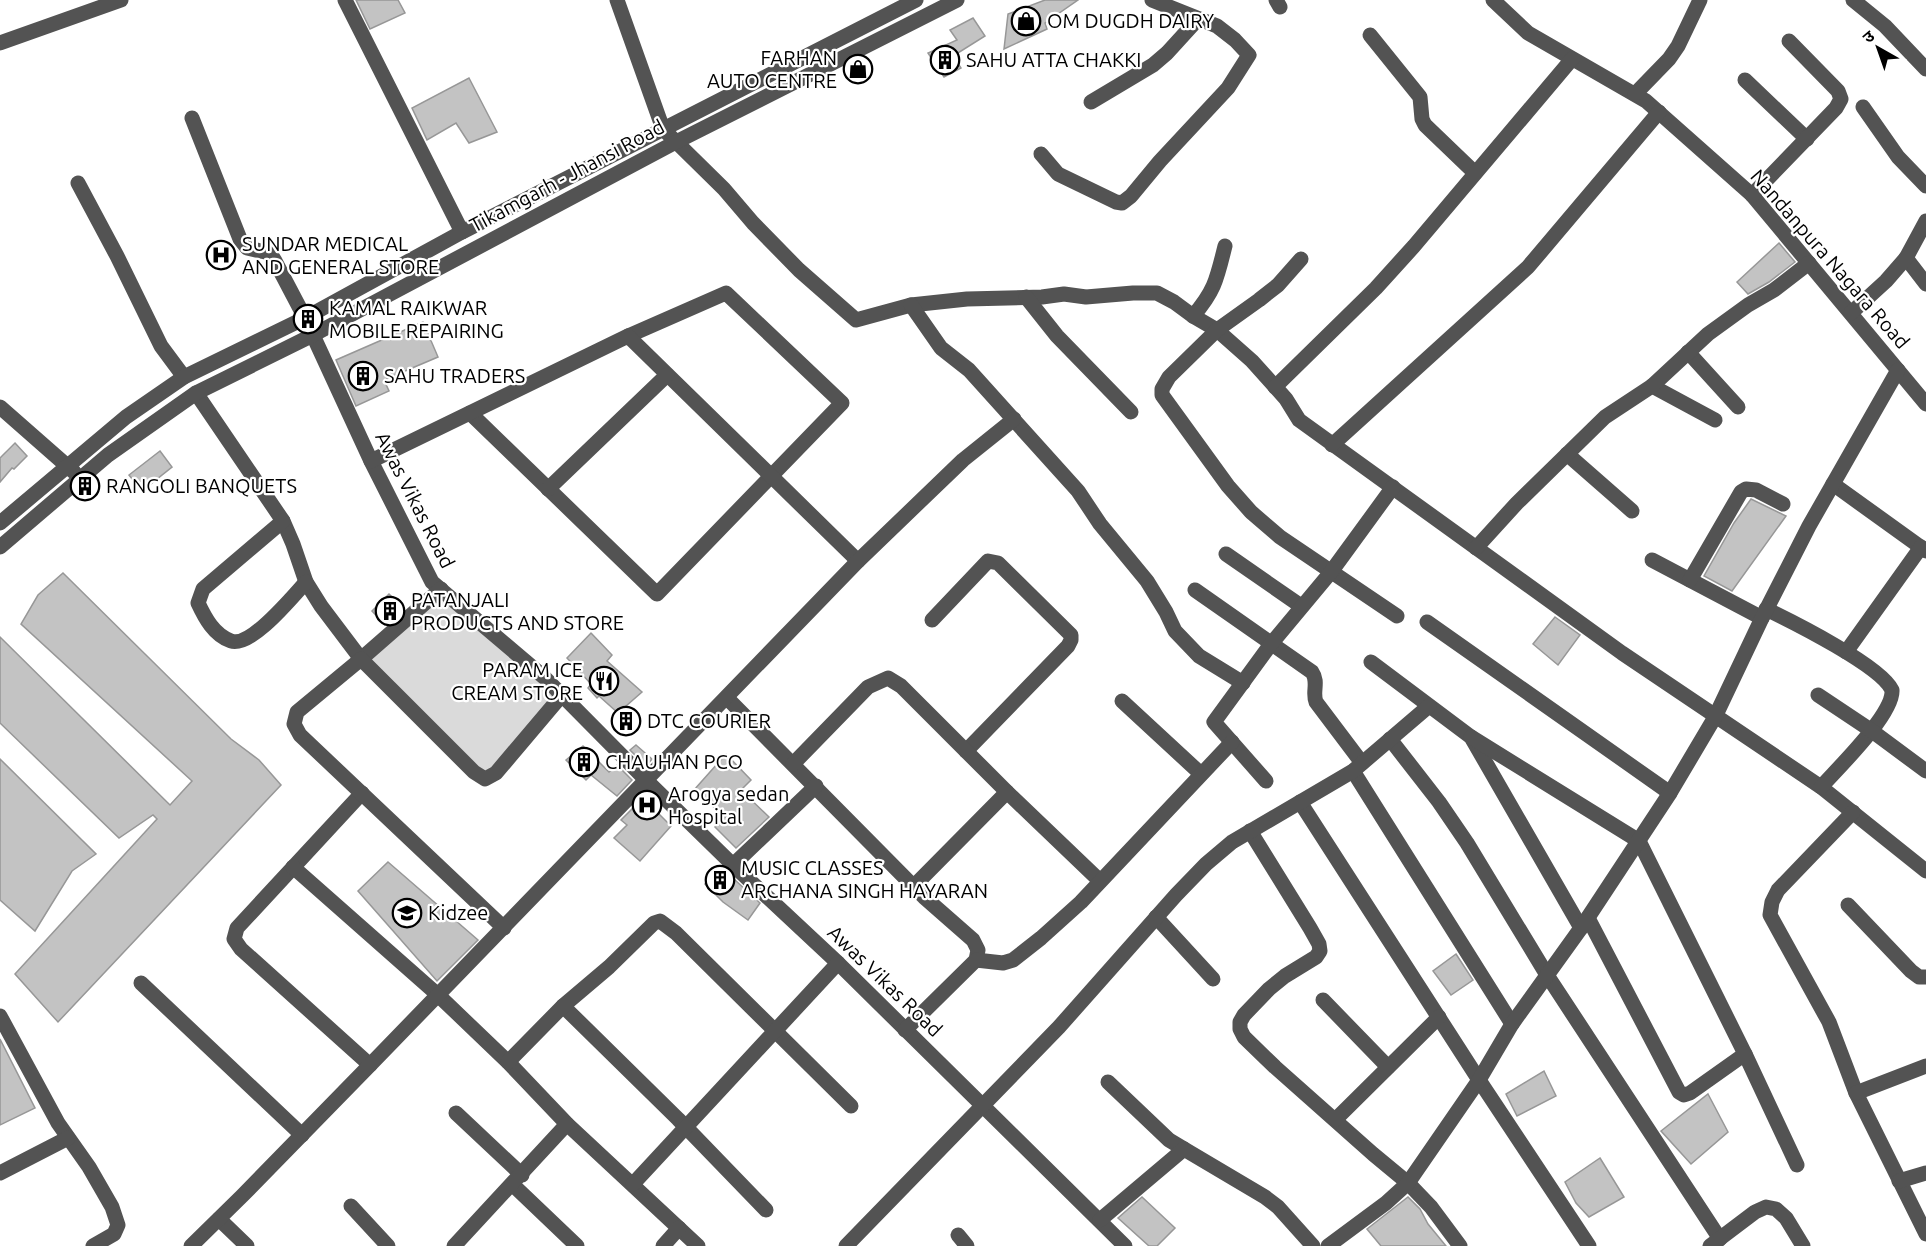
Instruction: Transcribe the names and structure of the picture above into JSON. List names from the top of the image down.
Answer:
{
  "streets": {
    "street": ["Tikamgarh - Jhansi Road", "Nandanpura Nagara Road", "Awas Vikas Road"]
  },
  "crossings": [
    ["Tikamgarh - Jhansi Road", "Awas Vikas Road"]
  ],
  "places": {
    "shop": ["OM DUGDH DAIRY", "FARHAN AUTO CENTRE"],
    "building": [
      "SAHU ATTA CHAKKI",
      "KAMAL RAIKWAR MOBILE REPAIRING",
      "SAHU TRADERS",
      "RANGOLI BANQUETS",
      "PATANJALI PRODUCTS AND STORE",
      "DTC COURIER",
      "CHAUHAN PCO",
      "MUSIC CLASSES ARCHANA SINGH HAYARAN"
    ],
    "hospital": ["SUNDAR MEDICAL AND GENERAL STORE", "Arogya sedan Hospital"],
    "restaurant": ["PARAM ICE CREAM STORE"],
    "school or university": ["Kidzee"]
  },
  "north": "top left"
}
